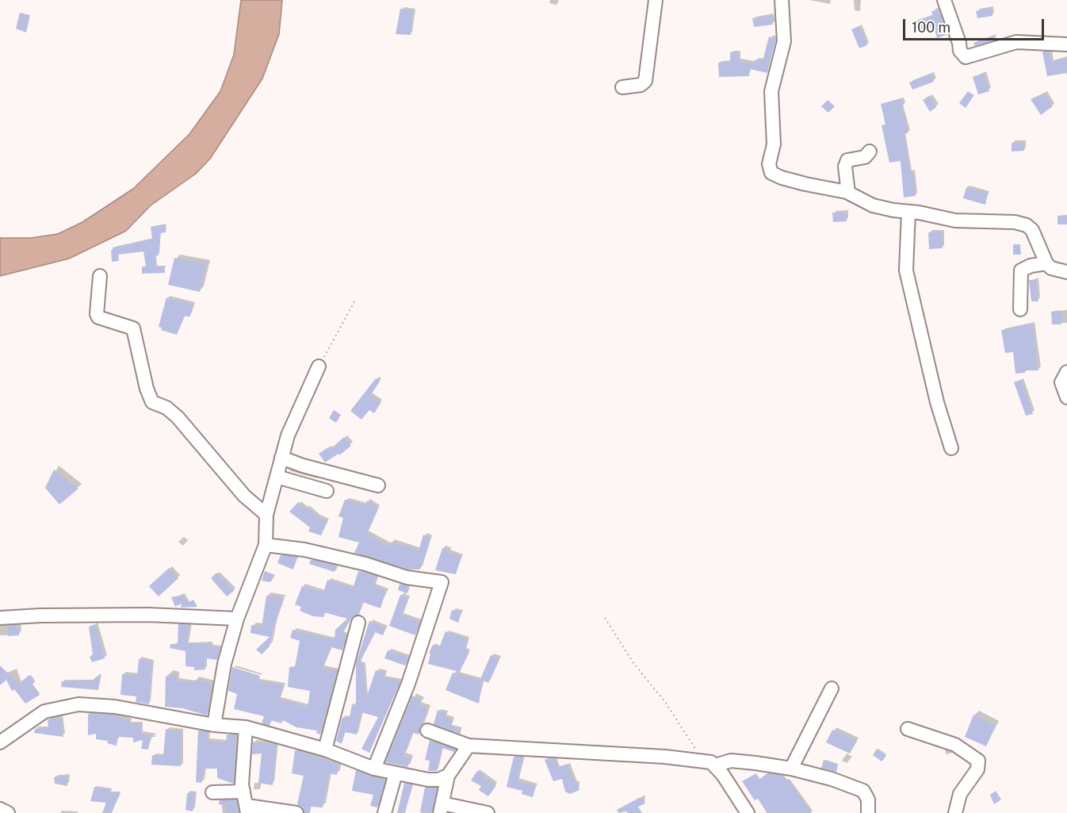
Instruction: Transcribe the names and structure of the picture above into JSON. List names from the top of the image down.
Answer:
{
  "scale_bar": "100 m"
}
